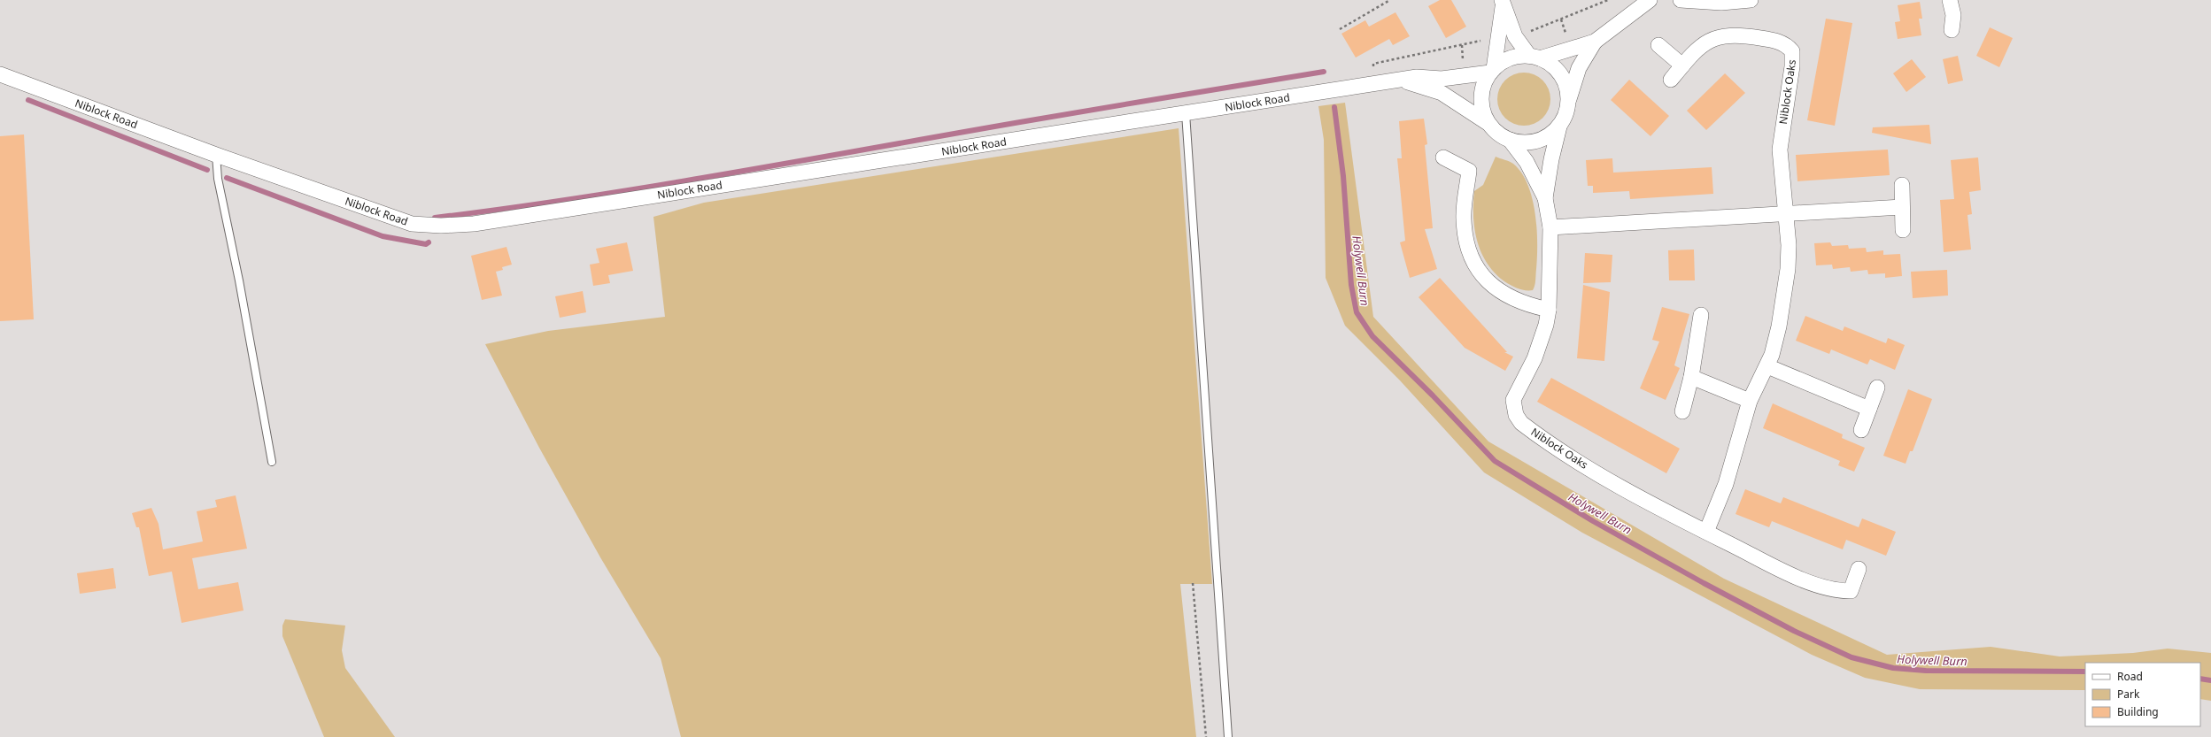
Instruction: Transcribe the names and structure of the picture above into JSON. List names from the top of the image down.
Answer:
{
  "streets": {
    "street": ["Niblock Oaks", "Niblock Road"]
  },
  "crossings": [
    ["Niblock Oaks", "Niblock Road"]
  ],
  "water": ["Holywell Burn"],
  "legend": ["Road", "Park", "Building"]
}
